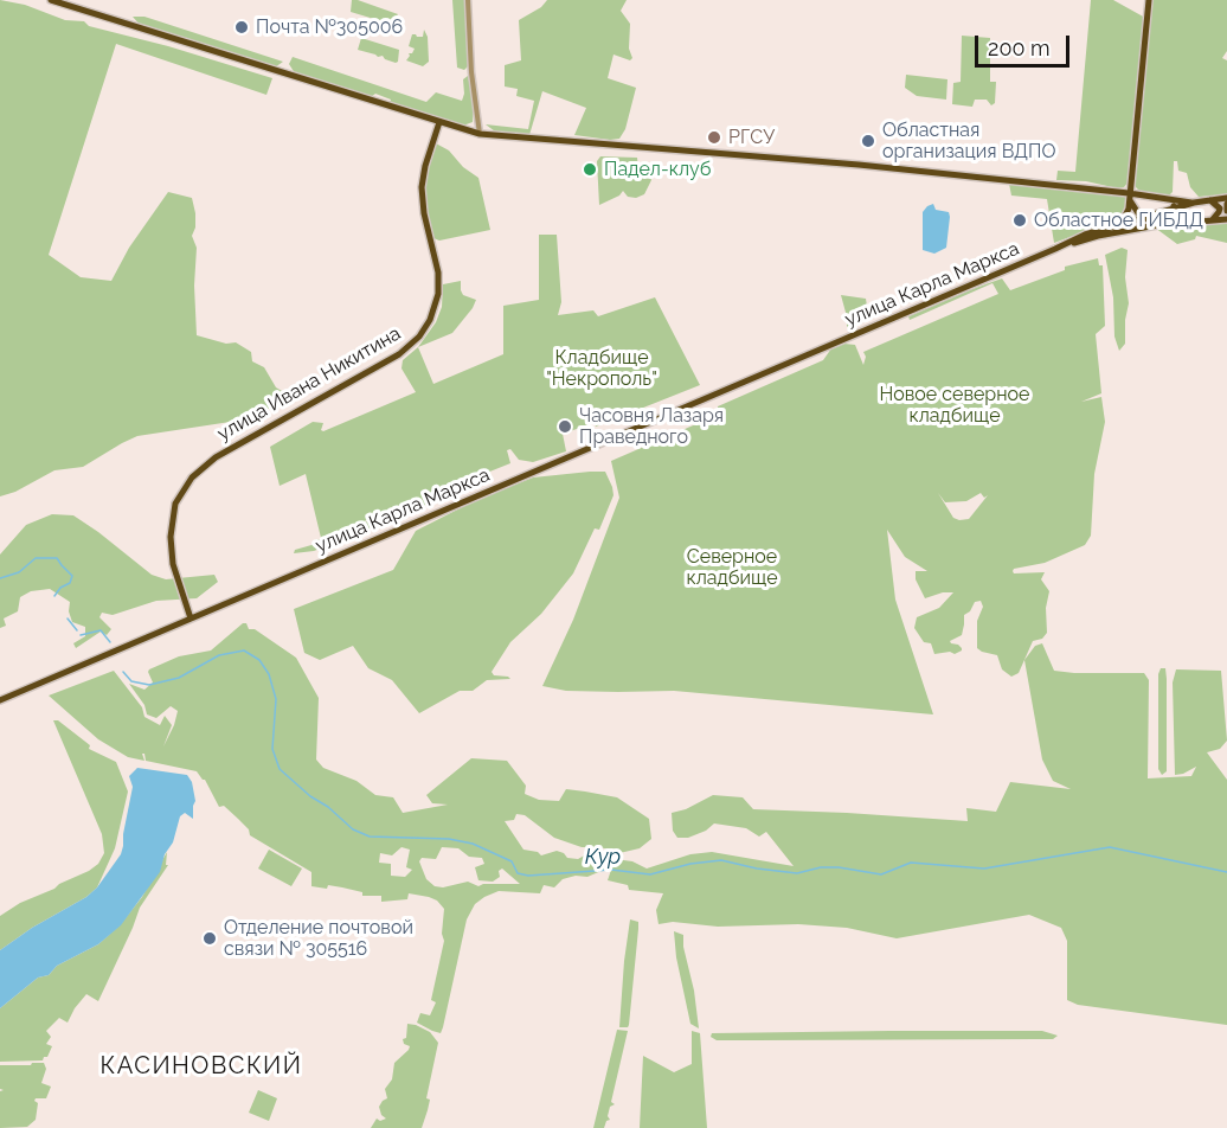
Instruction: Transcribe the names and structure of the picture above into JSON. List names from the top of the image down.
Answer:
{
  "streets": {
    "main road": ["улица Карла Маркса", "улица Ивана Никитина"]
  },
  "crossings": [
    ["улица Карла Маркса", "улица Ивана Никитина"]
  ],
  "districts": ["КАСИНОВСКИЙ"],
  "water": ["Кур"],
  "parks": ["Кладбище \"Некрополь\"", "Новое северное кладбище", "Северное кладбище"],
  "places": [
    "Почта №305006",
    "РГСУ",
    "Областная организация ВДПО",
    "Падел-клуб",
    "Областное ГИБДД",
    "Часовня Лазаря Праведного",
    "Отделение почтовой связи № 305516"
  ],
  "scale_bar": "200 m"
}
